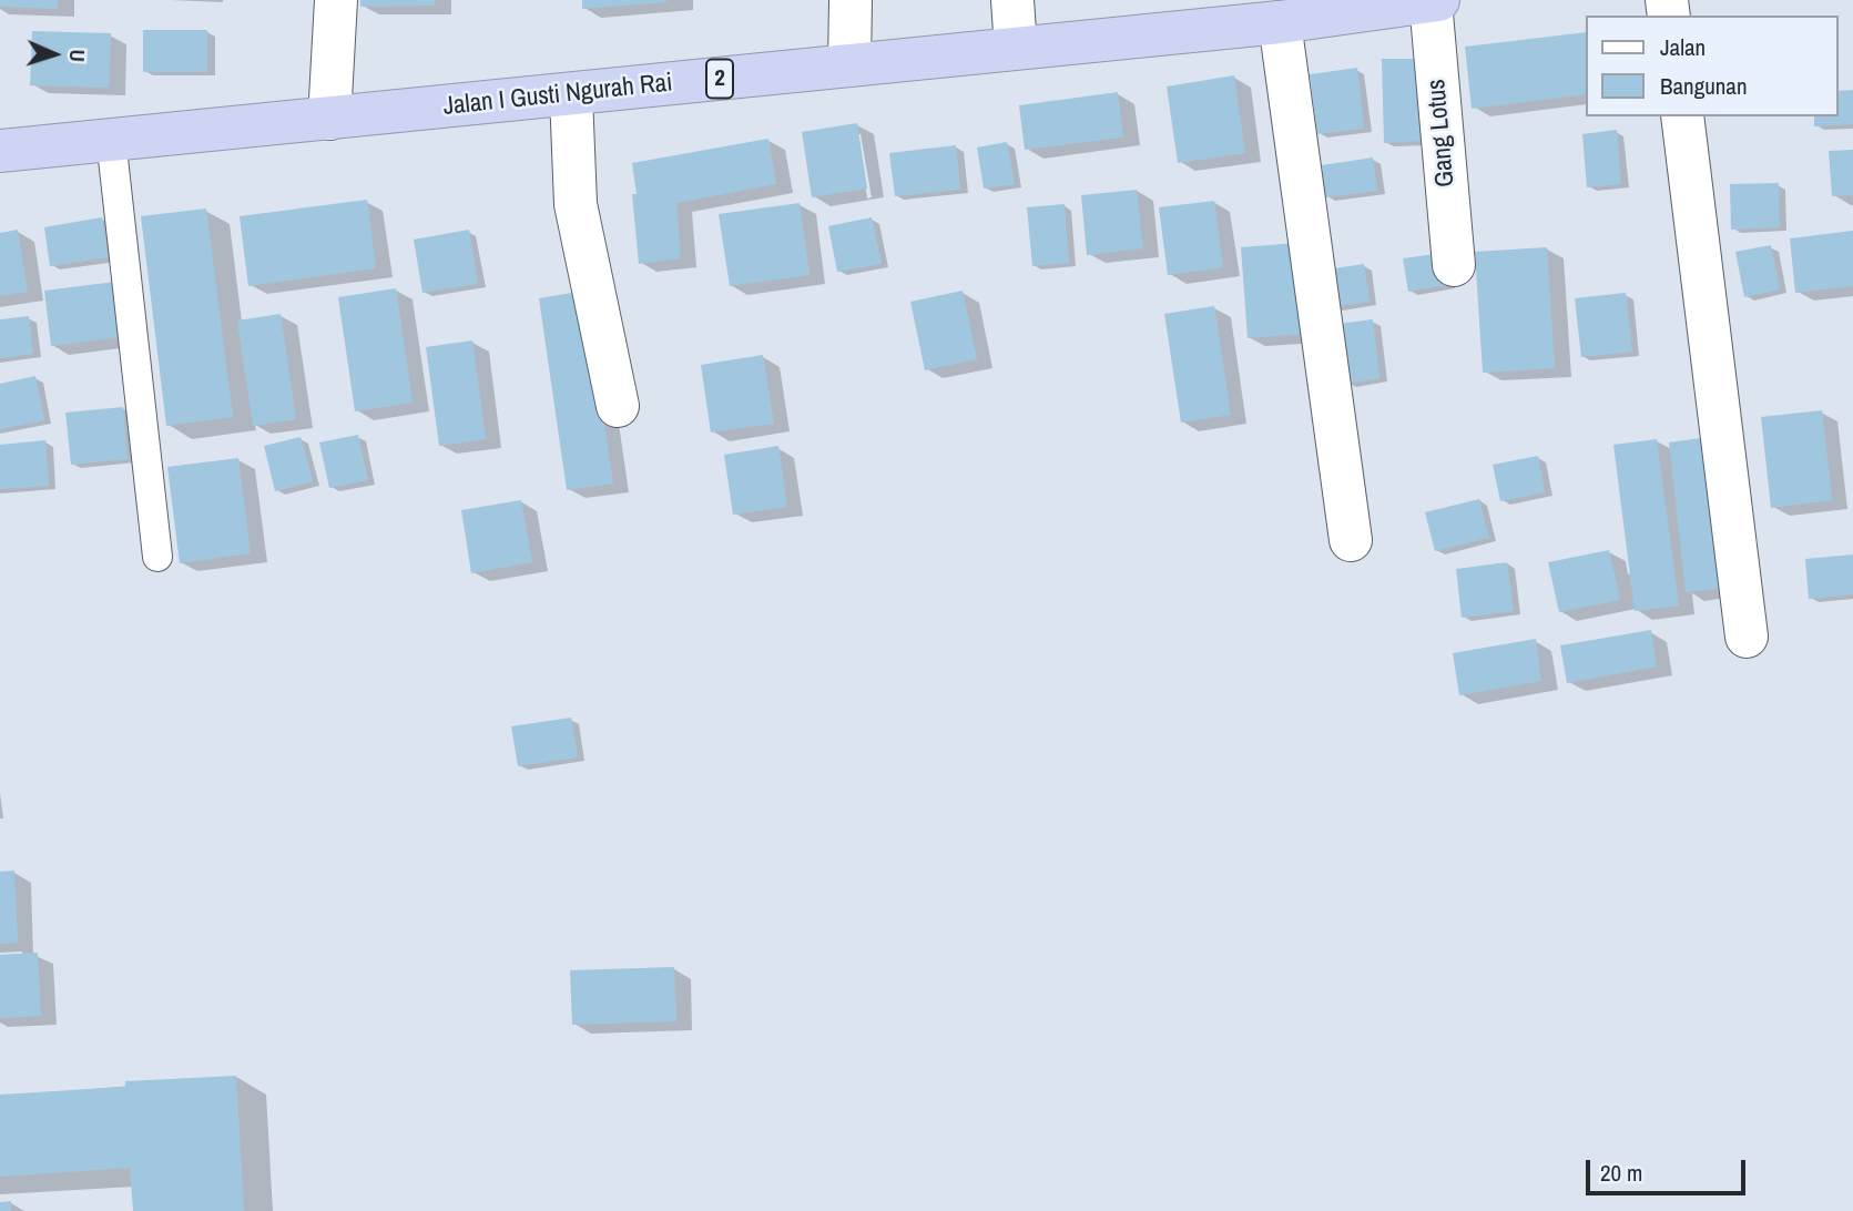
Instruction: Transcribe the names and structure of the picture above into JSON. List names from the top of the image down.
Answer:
{
  "streets": {
    "highway": ["2", "Jalan I Gusti Ngurah Rai"],
    "street": ["Gang Lotus"]
  },
  "crossings": [
    ["Jalan I Gusti Ngurah Rai", "Gang Lotus"]
  ],
  "legend": ["Jalan", "Bangunan"],
  "scale_bar": "20 m",
  "north": "right"
}
